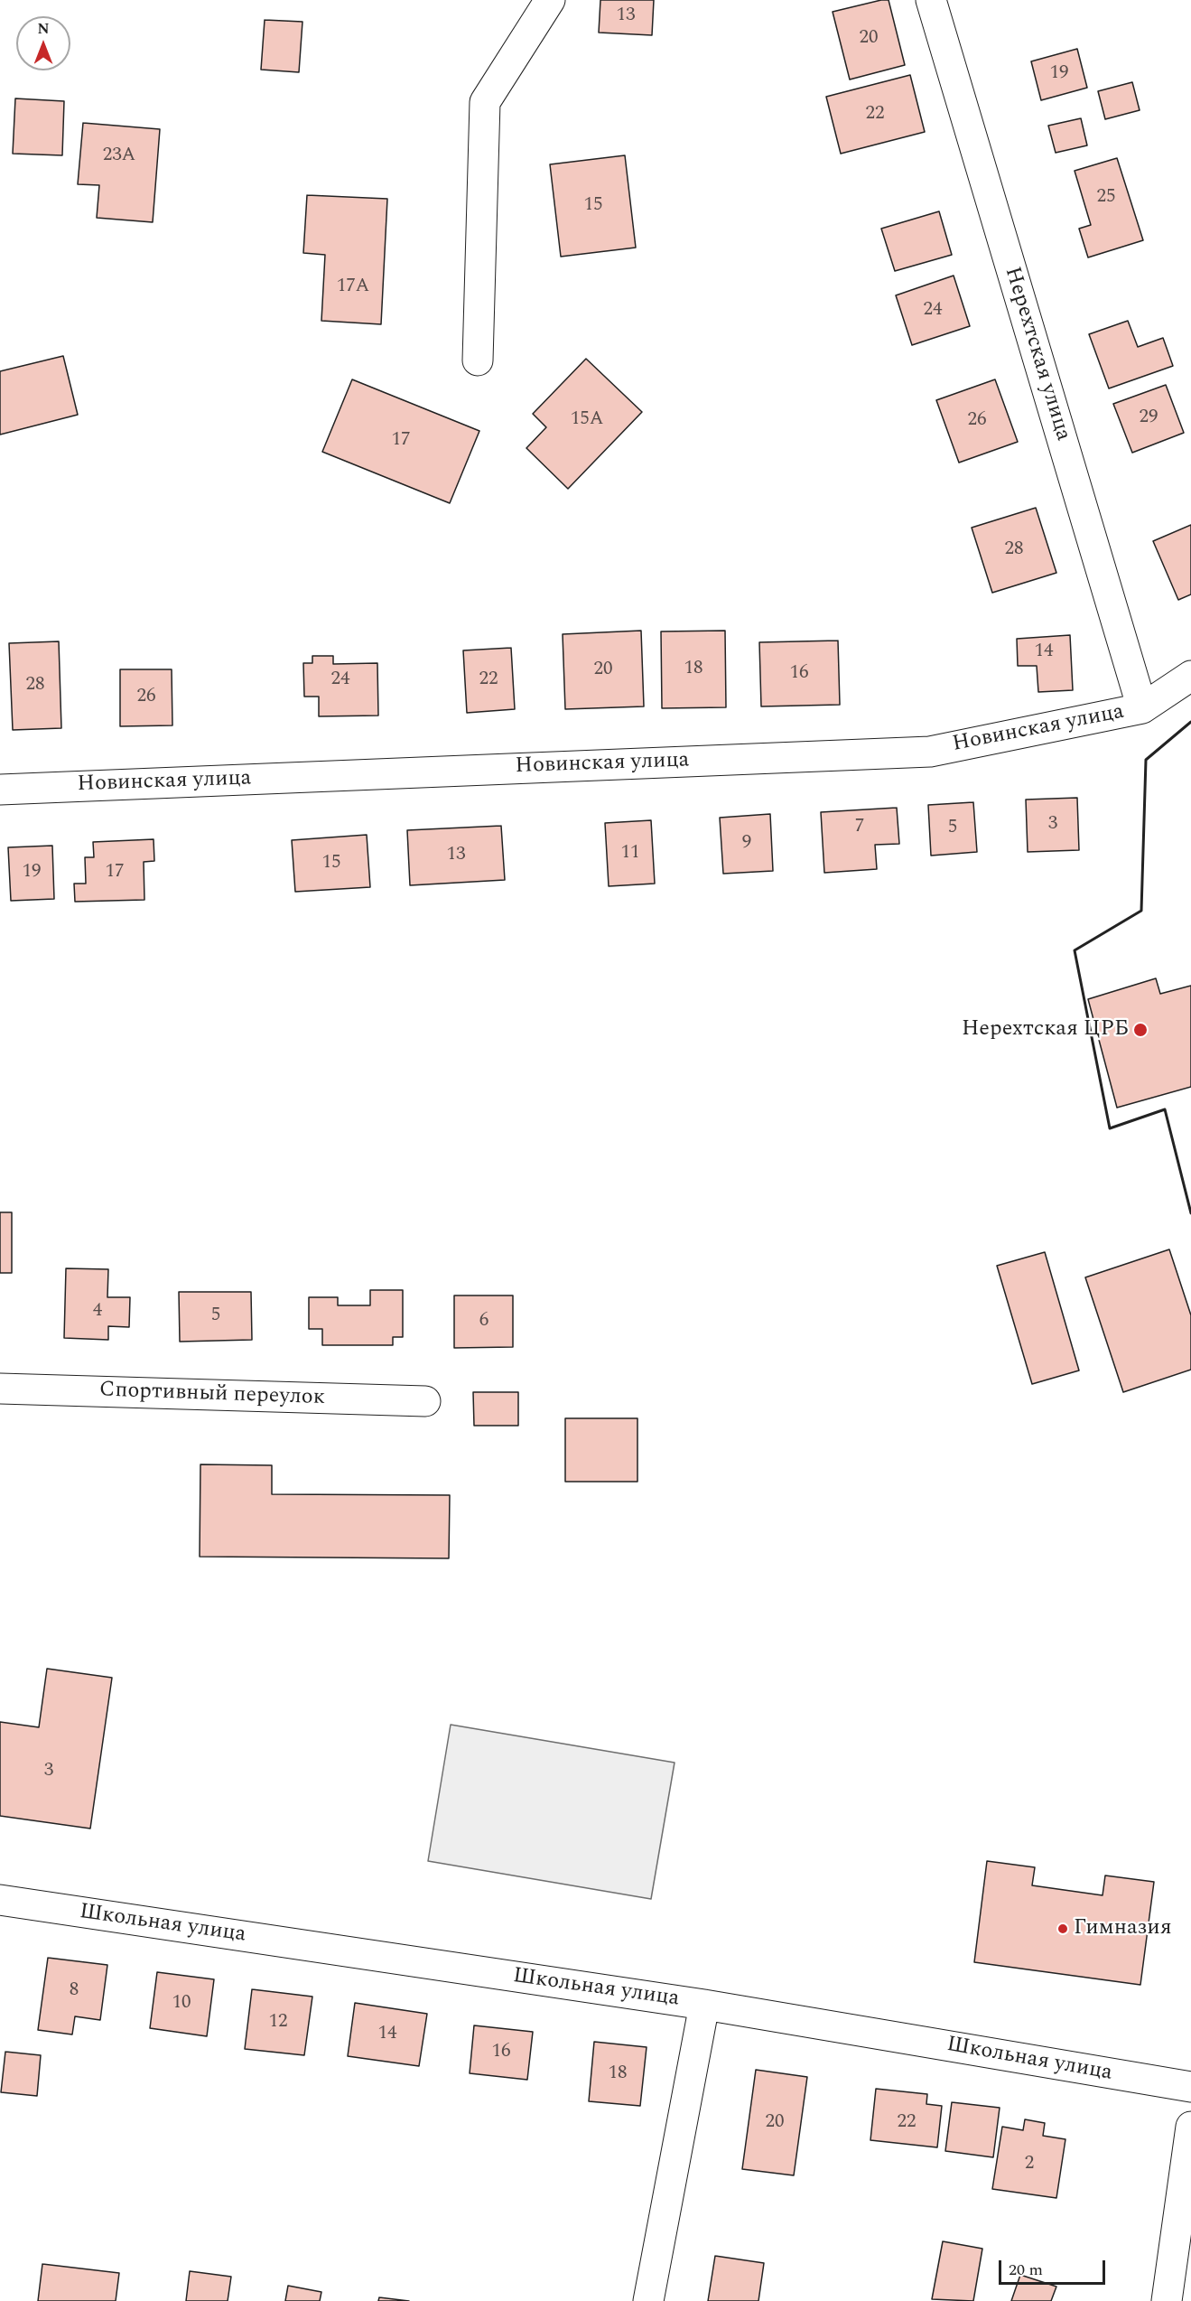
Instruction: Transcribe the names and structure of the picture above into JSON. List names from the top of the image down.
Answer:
{
  "streets": {
    "street": [
      "Нерехтская улица",
      "Новинская улица",
      "Спортивный переулок",
      "Школьная улица"
    ]
  },
  "crossings": [
    ["Нерехтская улица", "Новинская улица"]
  ],
  "places": ["Нерехтская ЦРБ", "Гимназия"],
  "house_numbers": [
    "13",
    "20",
    "19",
    "22",
    "23А",
    "25",
    "15",
    "17А",
    "24",
    "29",
    "15А",
    "26",
    "17",
    "28",
    "14",
    "18",
    "20",
    "16",
    "24",
    "22",
    "28",
    "26",
    "3",
    "7",
    "5",
    "9",
    "11",
    "13",
    "15",
    "19",
    "17",
    "4",
    "5",
    "6",
    "3",
    "8",
    "10",
    "12",
    "14",
    "16",
    "18",
    "20",
    "22",
    "2"
  ],
  "scale_bar": "20 m",
  "north": "top"
}
